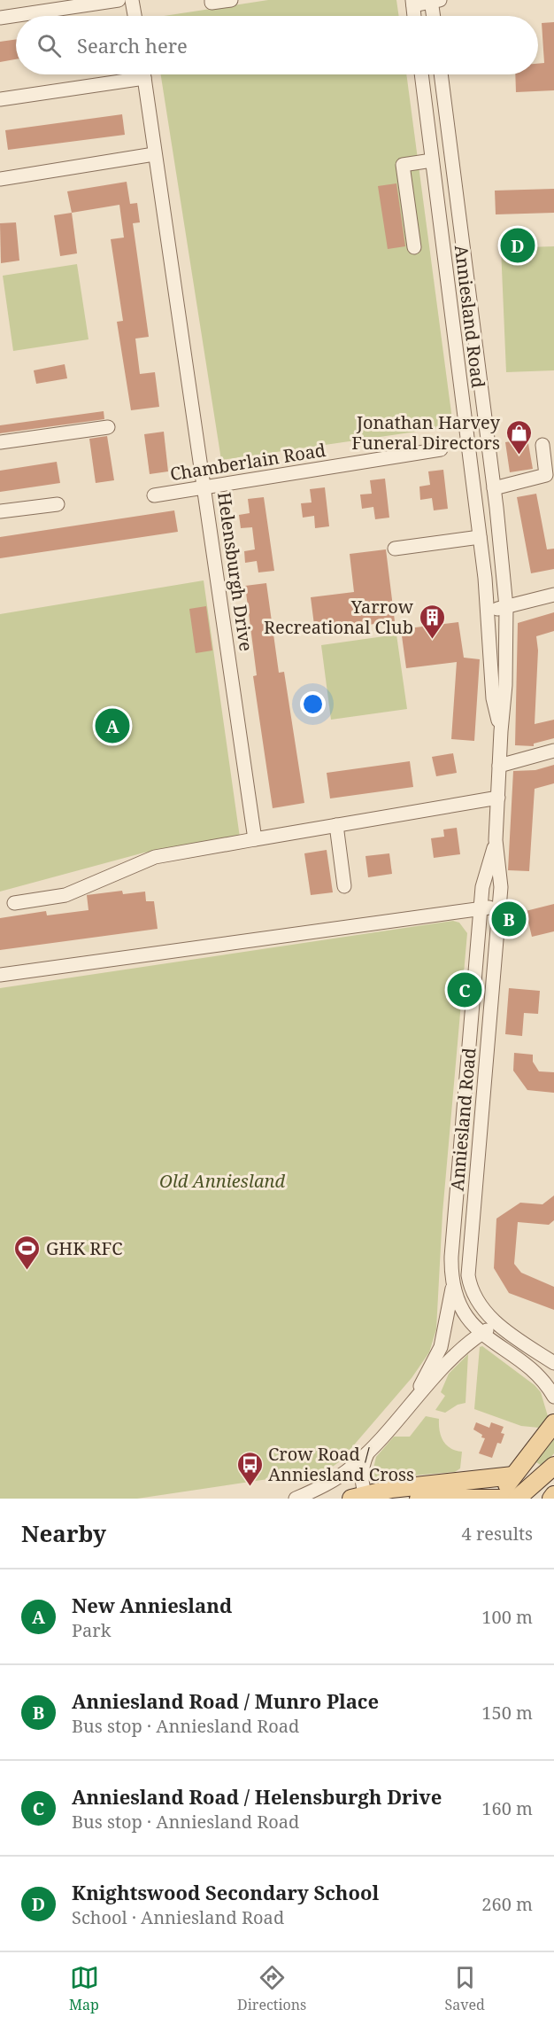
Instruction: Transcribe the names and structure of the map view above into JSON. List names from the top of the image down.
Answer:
{
  "streets": {
    "street": ["Anniesland Road", "Chamberlain Road", "Helensburgh Drive"]
  },
  "crossings": [
    ["Chamberlain Road", "Helensburgh Drive"]
  ],
  "parks": ["Old Anniesland"],
  "places": {
    "shop": ["Jonathan Harvey Funeral Directors"],
    "building": ["Yarrow Recreational Club"],
    "sports": ["GHK RFC"],
    "bus stop": ["Crow Road / Anniesland Cross"]
  },
  "page": {
    "search": "Search here",
    "pins": [
      "D",
      "A",
      "B",
      "C"
    ],
    "heading": ["Nearby", "4 results"],
    "list": [
      {
        "mark": "A",
        "name": "New Anniesland",
        "note": "Park",
        "value": "100 m"
      },
      {
        "mark": "B",
        "name": "Anniesland Road / Munro Place",
        "note": "Bus stop · Anniesland Road",
        "value": "150 m"
      },
      {
        "mark": "C",
        "name": "Anniesland Road / Helensburgh Drive",
        "note": "Bus stop · Anniesland Road",
        "value": "160 m"
      },
      {
        "mark": "D",
        "name": "Knightswood Secondary School",
        "note": "School · Anniesland Road",
        "value": "260 m"
      }
    ],
    "nav": ["Map", "Directions", "Saved"]
  }
}
